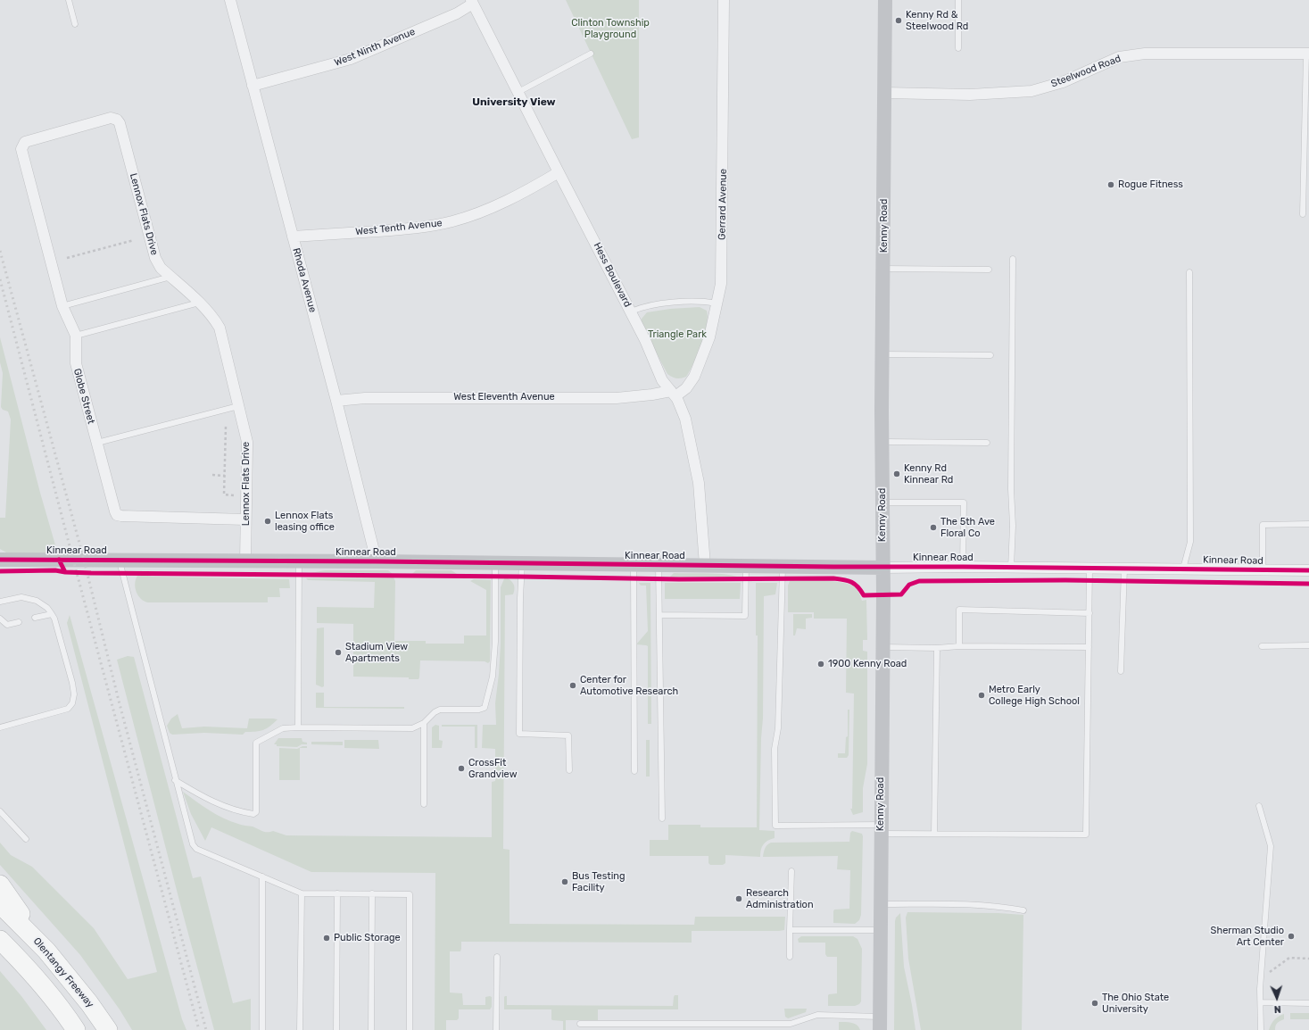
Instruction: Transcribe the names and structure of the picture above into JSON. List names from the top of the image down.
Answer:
{
  "streets": {
    "highway": ["Olentangy Freeway"],
    "street": [
      "West Ninth Avenue",
      "Steelwood Road",
      "Gerrard Avenue",
      "Lennox Flats Drive",
      "Kenny Road",
      "West Tenth Avenue",
      "Hess Boulevard",
      "Rhoda Avenue",
      "Globe Street",
      "West Eleventh Avenue",
      "Kinnear Road"
    ]
  },
  "crossings": [
    ["West Ninth Avenue", "Hess Boulevard"],
    ["West Ninth Avenue", "Rhoda Avenue"],
    ["Steelwood Road", "Kenny Road"],
    ["Gerrard Avenue", "Hess Boulevard"],
    ["Gerrard Avenue", "West Eleventh Avenue"],
    ["Lennox Flats Drive", "Globe Street"],
    ["Lennox Flats Drive", "Kinnear Road"],
    ["Kenny Road", "Kinnear Road"],
    ["West Tenth Avenue", "Hess Boulevard"],
    ["West Tenth Avenue", "Rhoda Avenue"],
    ["Hess Boulevard", "West Eleventh Avenue"],
    ["Hess Boulevard", "Kinnear Road"],
    ["Rhoda Avenue", "West Eleventh Avenue"],
    ["Rhoda Avenue", "Kinnear Road"]
  ],
  "districts": ["University View"],
  "parks": ["Clinton Township Playground", "Triangle Park"],
  "places": [
    "Kenny Rd & Steelwood Rd",
    "Rogue Fitness",
    "Kenny Rd Kinnear Rd",
    "Lennox Flats leasing office",
    "The 5th Ave Floral Co",
    "Stadium View Apartments",
    "1900 Kenny Road",
    "Center for Automotive Research",
    "Metro Early College High School",
    "CrossFit Grandview",
    "Bus Testing Facility",
    "Research Administration",
    "Sherman Studio Art Center",
    "Public Storage",
    "The Ohio State University"
  ],
  "north": "bottom"
}
